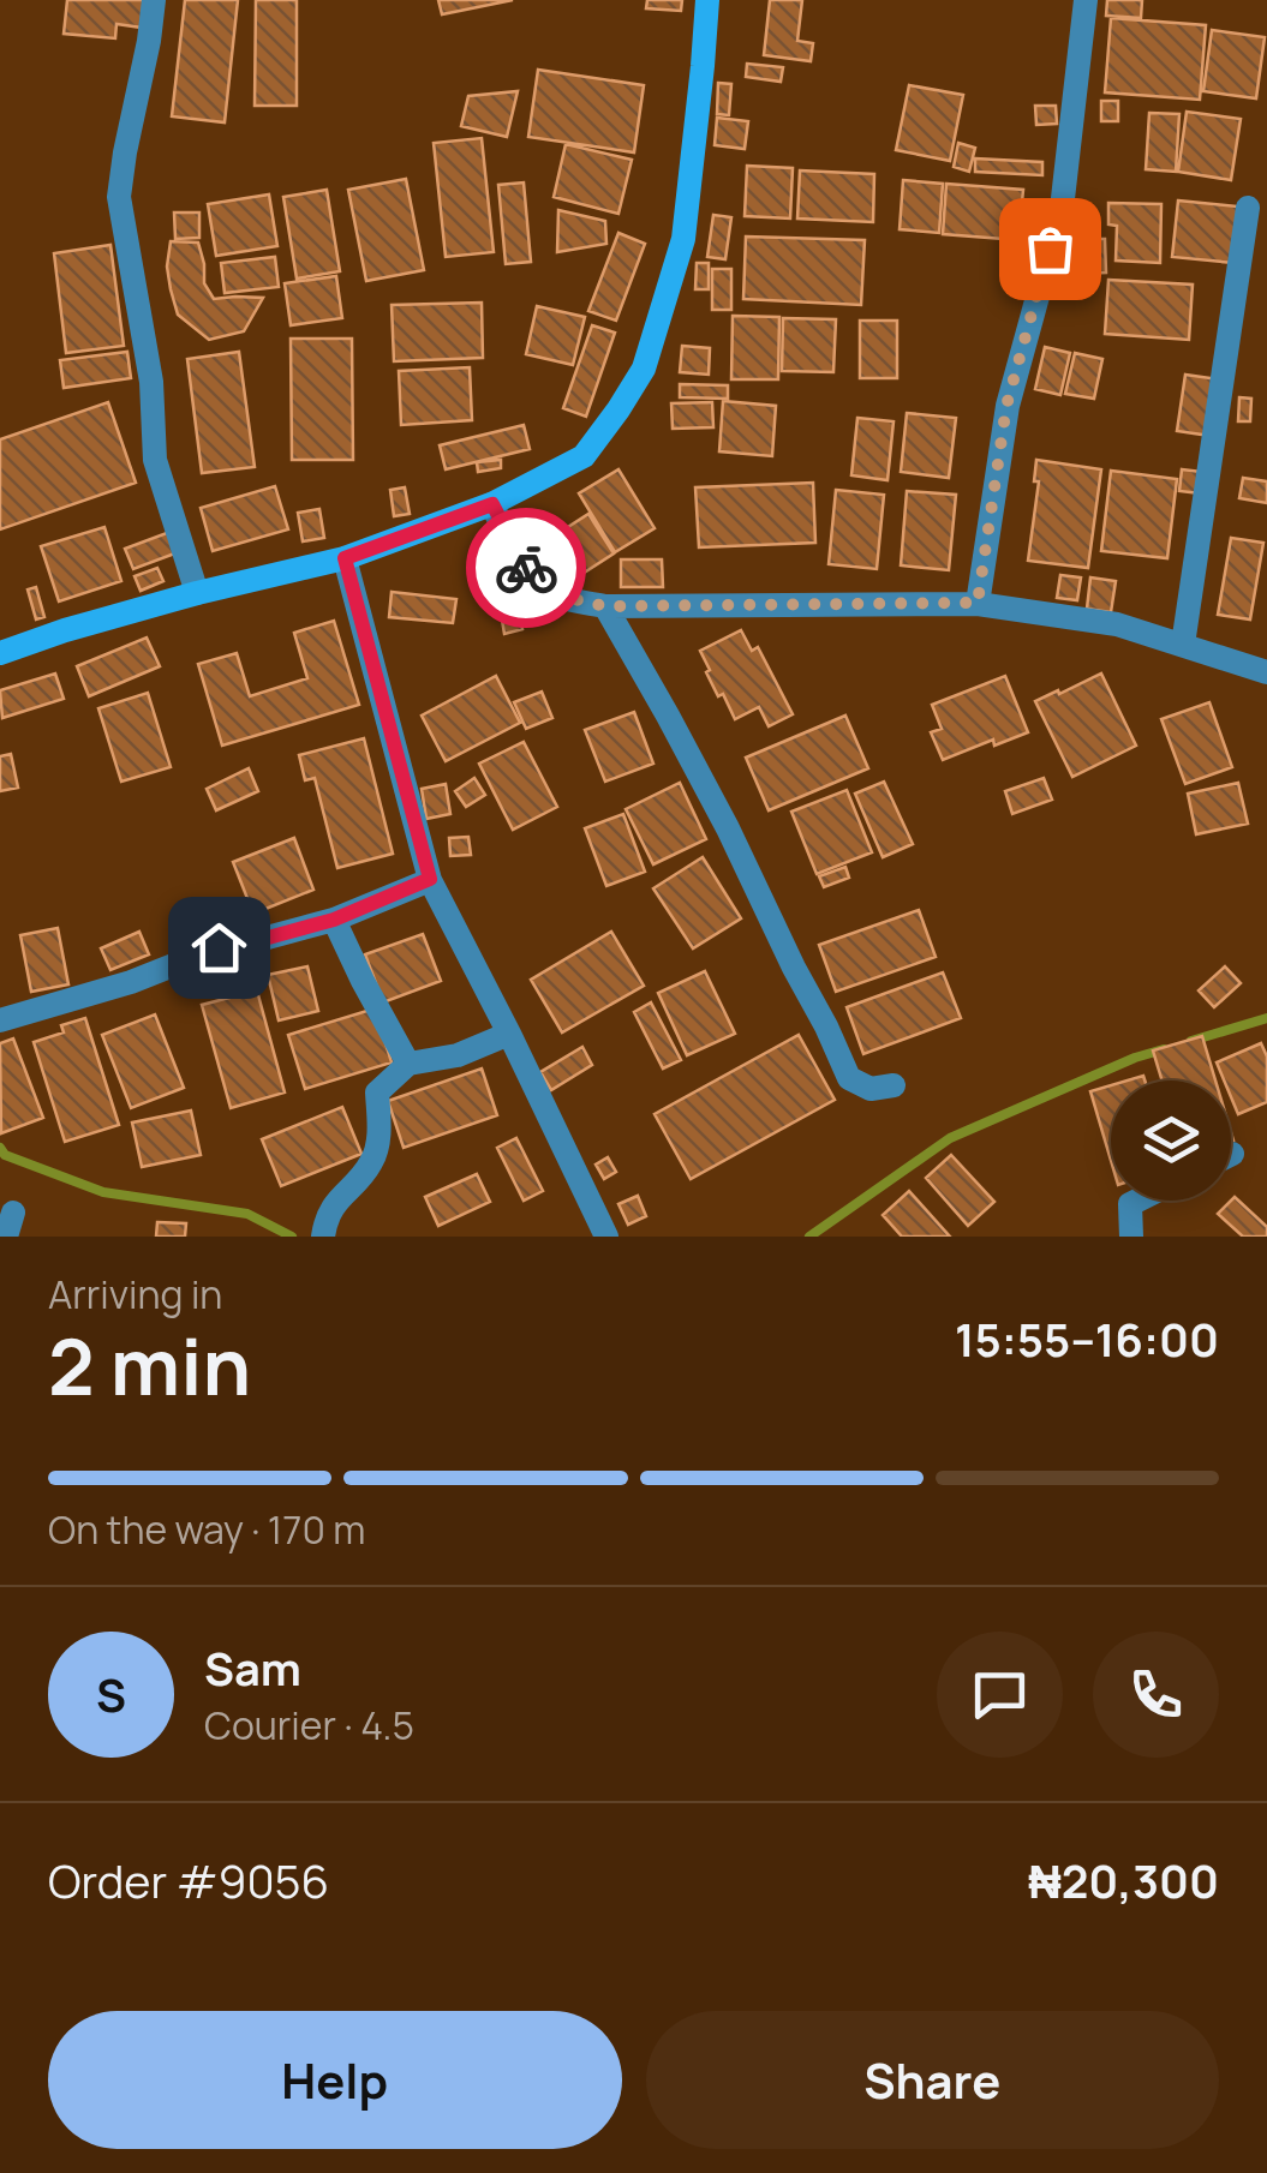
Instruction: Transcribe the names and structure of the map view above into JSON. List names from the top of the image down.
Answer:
{
  "page": {
    "heading": ["2 min", "Arriving in", "15:55–16:00"],
    "panel": [
      "Sam",
      "Courier · 4.5",
      "Order #9056",
      "₦20,300"
    ],
    "bar": "On the way · 170 m",
    "round": "S",
    "buttons": ["Help", "Share"]
  }
}
